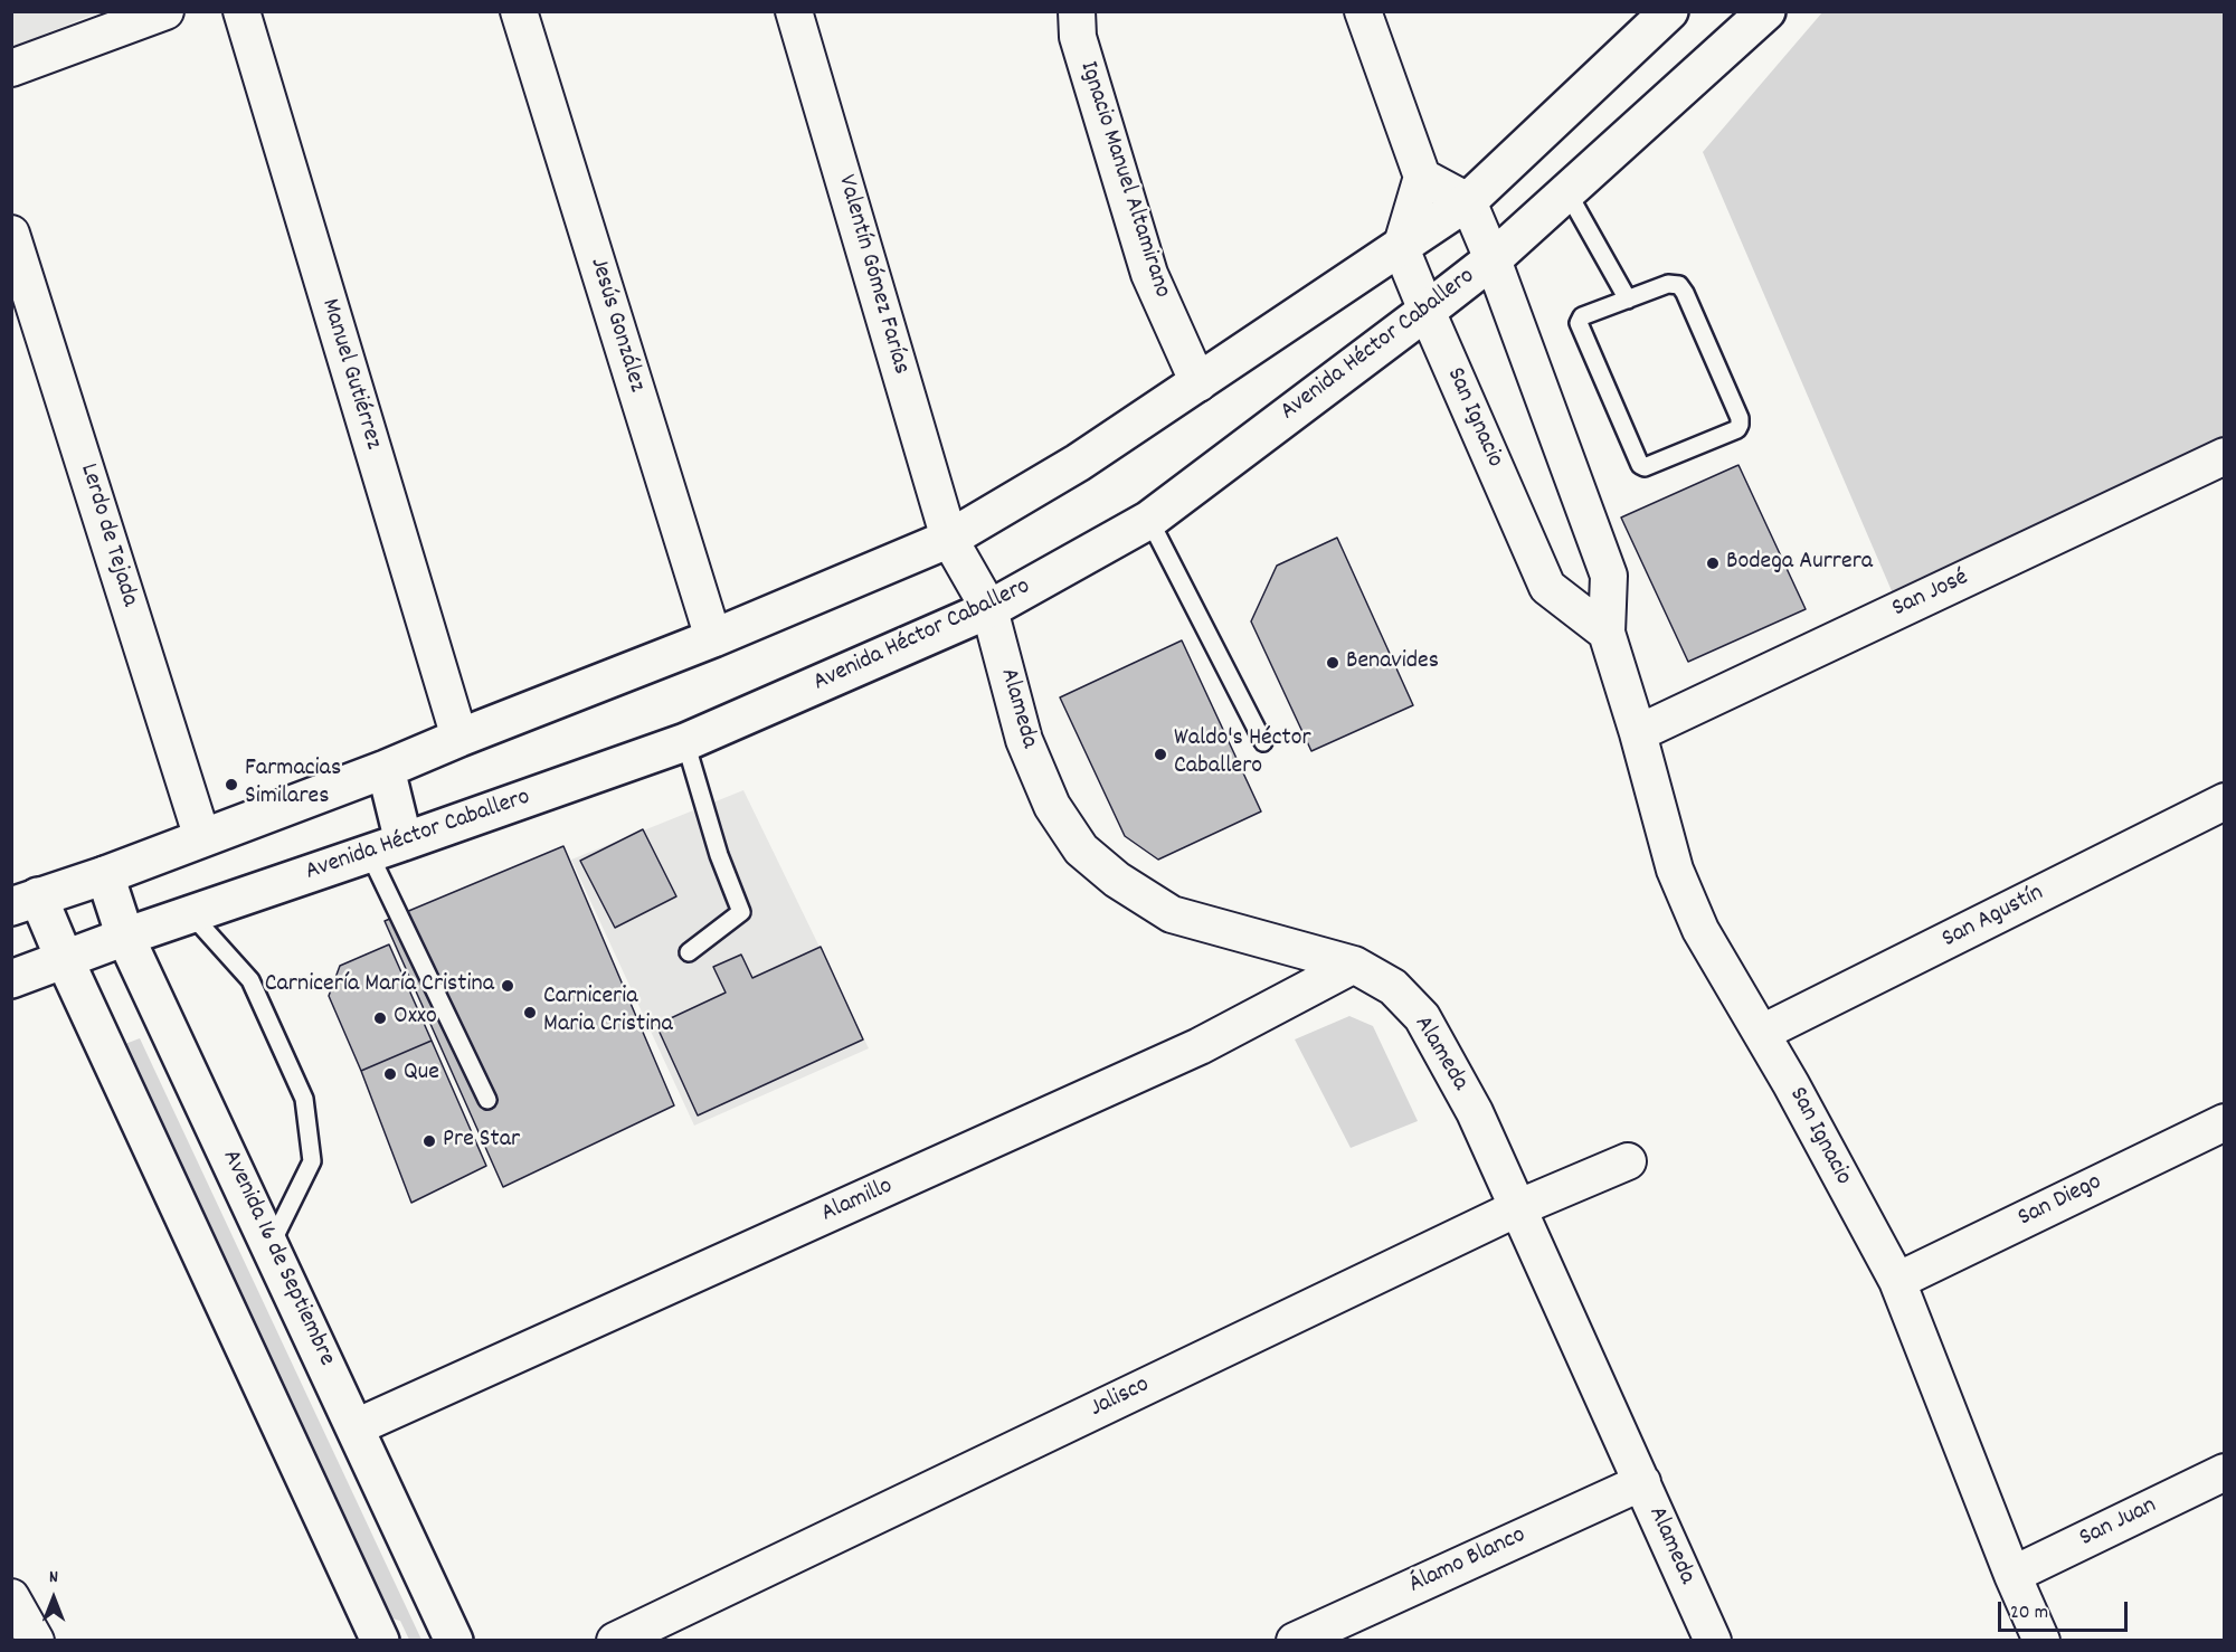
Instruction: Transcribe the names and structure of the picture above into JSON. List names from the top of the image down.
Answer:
{
  "streets": {
    "main road": ["Avenida Héctor Caballero", "Avenida 16 de Septiembre"],
    "street": [
      "Ignacio Manuel Altamirano",
      "Valentín Gómez Farías",
      "Jesús González",
      "Manuel Gutiérrez",
      "San Ignacio",
      "Lerdo de Tejada",
      "San José",
      "Alameda",
      "San Agustín",
      "Alamillo",
      "San Diego",
      "Jalisco",
      "San Juan",
      "Álamo Blanco"
    ]
  },
  "crossings": [
    ["Valentín Gómez Farías", "Avenida Héctor Caballero"],
    ["Valentín Gómez Farías", "Alameda"],
    ["Avenida Héctor Caballero", "San Ignacio"],
    ["Avenida Héctor Caballero", "Alameda"],
    ["Avenida Héctor Caballero", "Avenida 16 de Septiembre"],
    ["San Ignacio", "San José"],
    ["San Ignacio", "San Agustín"],
    ["San Ignacio", "San Diego"],
    ["San Ignacio", "San Juan"],
    ["Alameda", "Alamillo"],
    ["Alameda", "Jalisco"],
    ["Alameda", "Álamo Blanco"],
    ["Alamillo", "Avenida 16 de Septiembre"]
  ],
  "places": [
    "Bodega Aurrera",
    "Benavides",
    "Waldo's Héctor Caballero",
    "Farmacias Similares",
    "Carnicería María Cristina",
    "Carniceria Maria Cristina",
    "Oxxo",
    "Que",
    "Pre Star"
  ],
  "scale_bar": "20 m",
  "north": "top"
}
